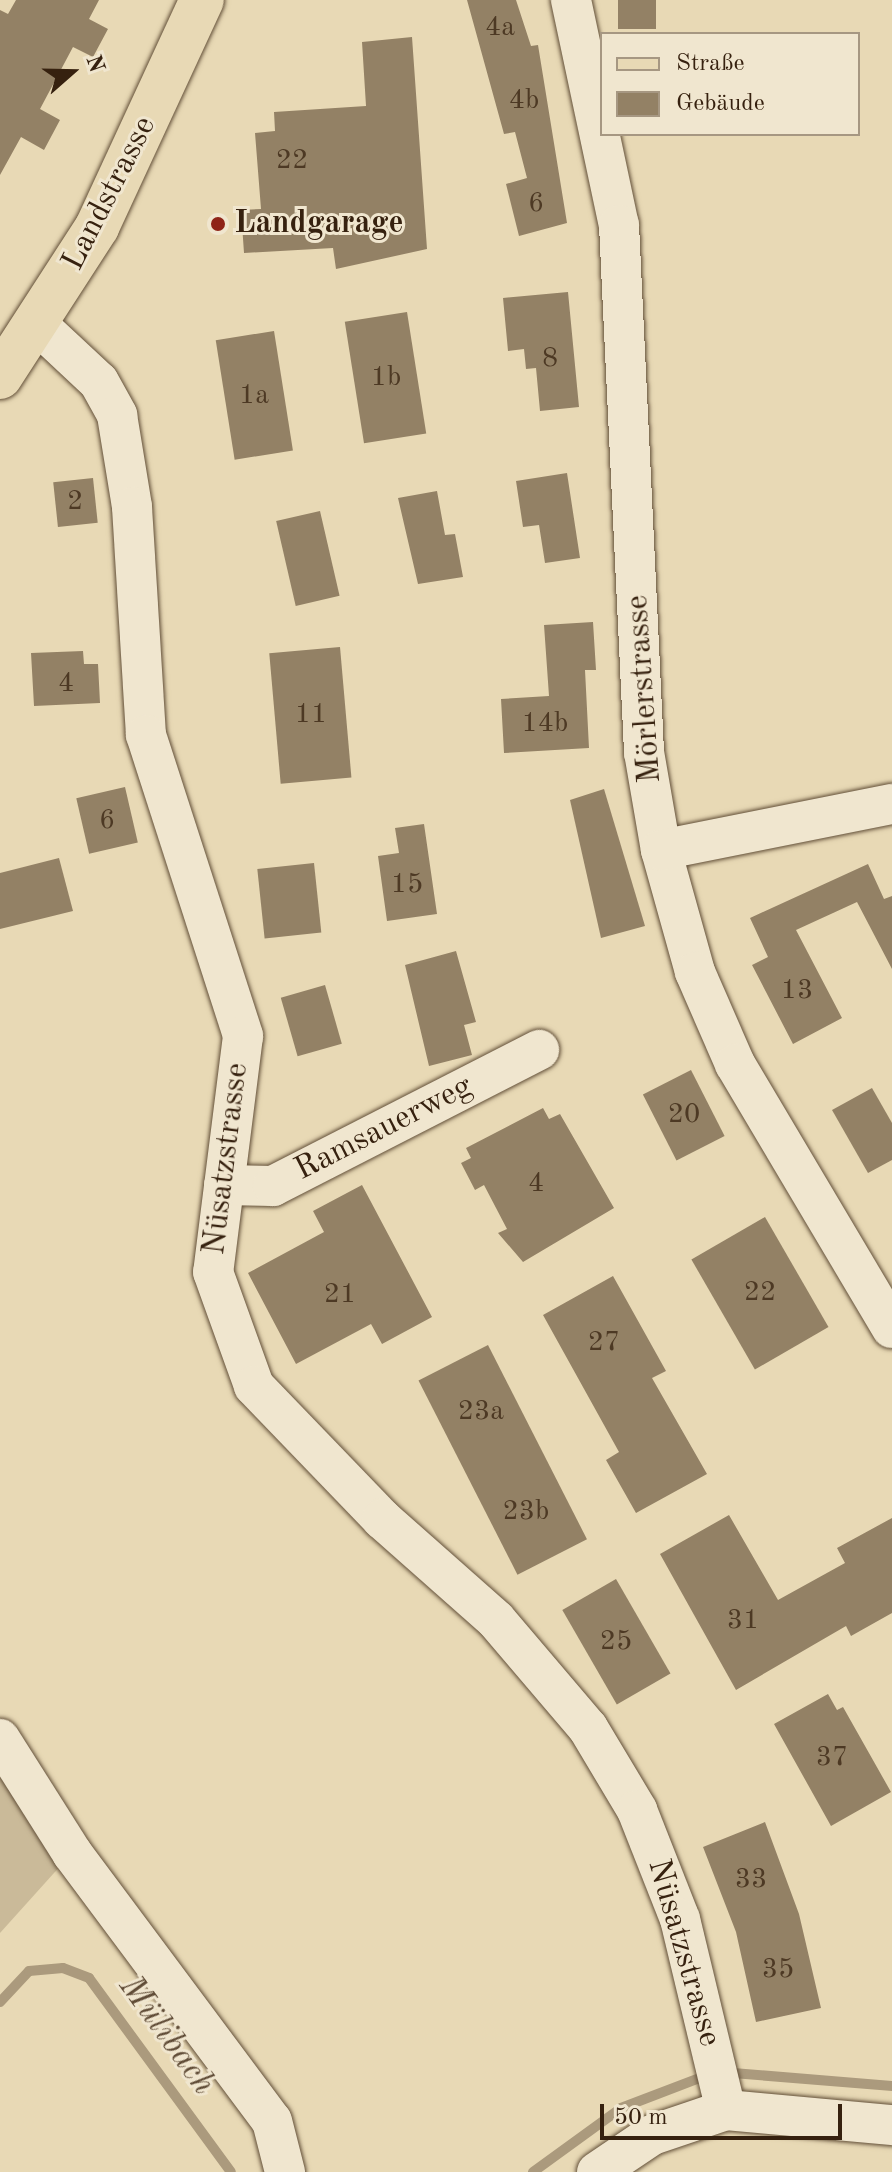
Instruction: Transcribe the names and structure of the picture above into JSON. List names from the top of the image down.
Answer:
{
  "streets": {
    "main road": ["Landstrasse"],
    "street": ["Mörlerstrasse", "Ramsauerweg", "Nüsatzstrasse"]
  },
  "crossings": [
    ["Landstrasse", "Nüsatzstrasse"],
    ["Ramsauerweg", "Nüsatzstrasse"]
  ],
  "water": ["Mülibach"],
  "places": ["Landgarage"],
  "house_numbers": [
    "4a",
    "4b",
    "22",
    "6",
    "8",
    "1b",
    "1a",
    "2",
    "4",
    "11",
    "14b",
    "6",
    "15",
    "13",
    "20",
    "4",
    "22",
    "21",
    "27",
    "23a",
    "23b",
    "31",
    "25",
    "37",
    "33",
    "35"
  ],
  "legend": ["Straße", "Gebäude"],
  "scale_bar": "50 m",
  "north": "right"
}
